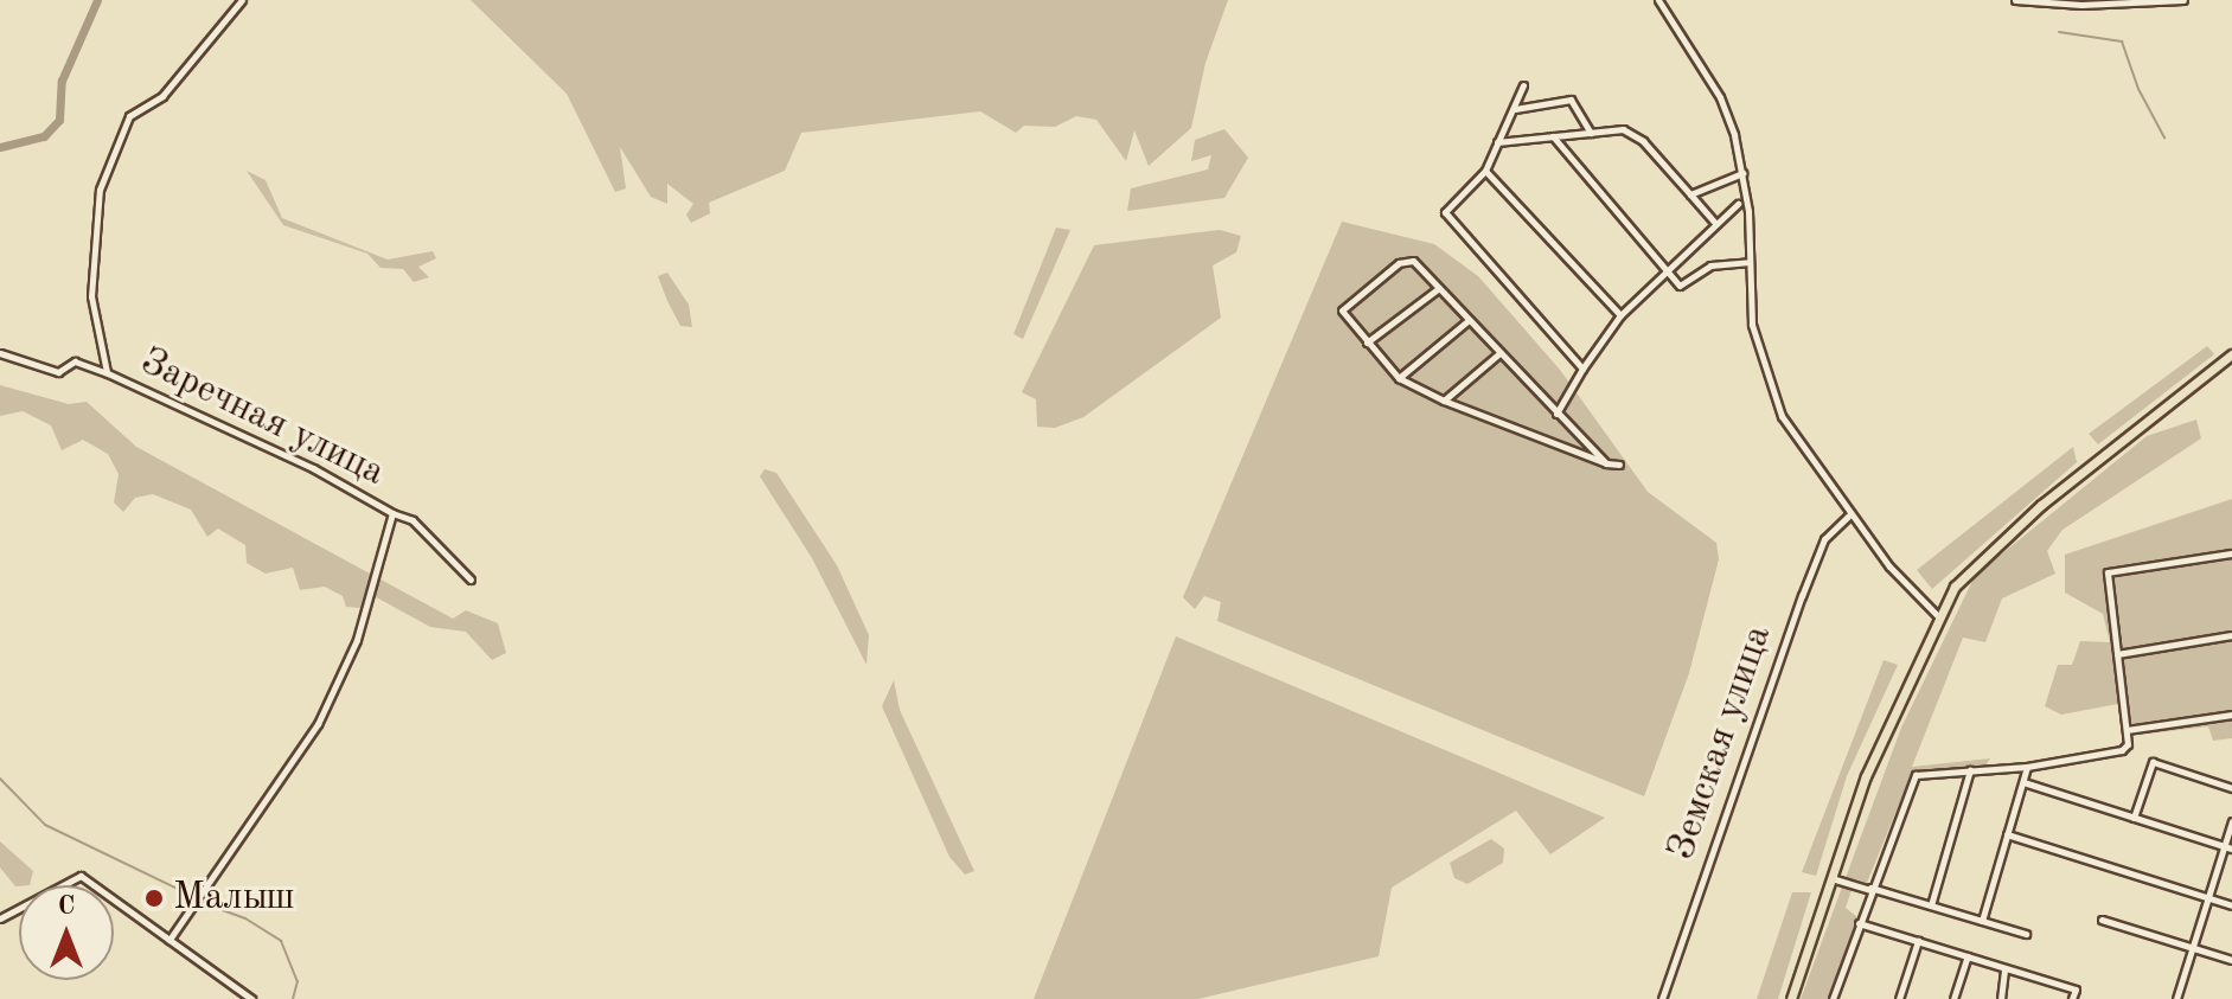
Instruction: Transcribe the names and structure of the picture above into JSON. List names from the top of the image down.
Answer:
{
  "streets": {
    "street": ["Заречная улица", "Земская улица"]
  },
  "places": ["Малыш"],
  "north": "top"
}
